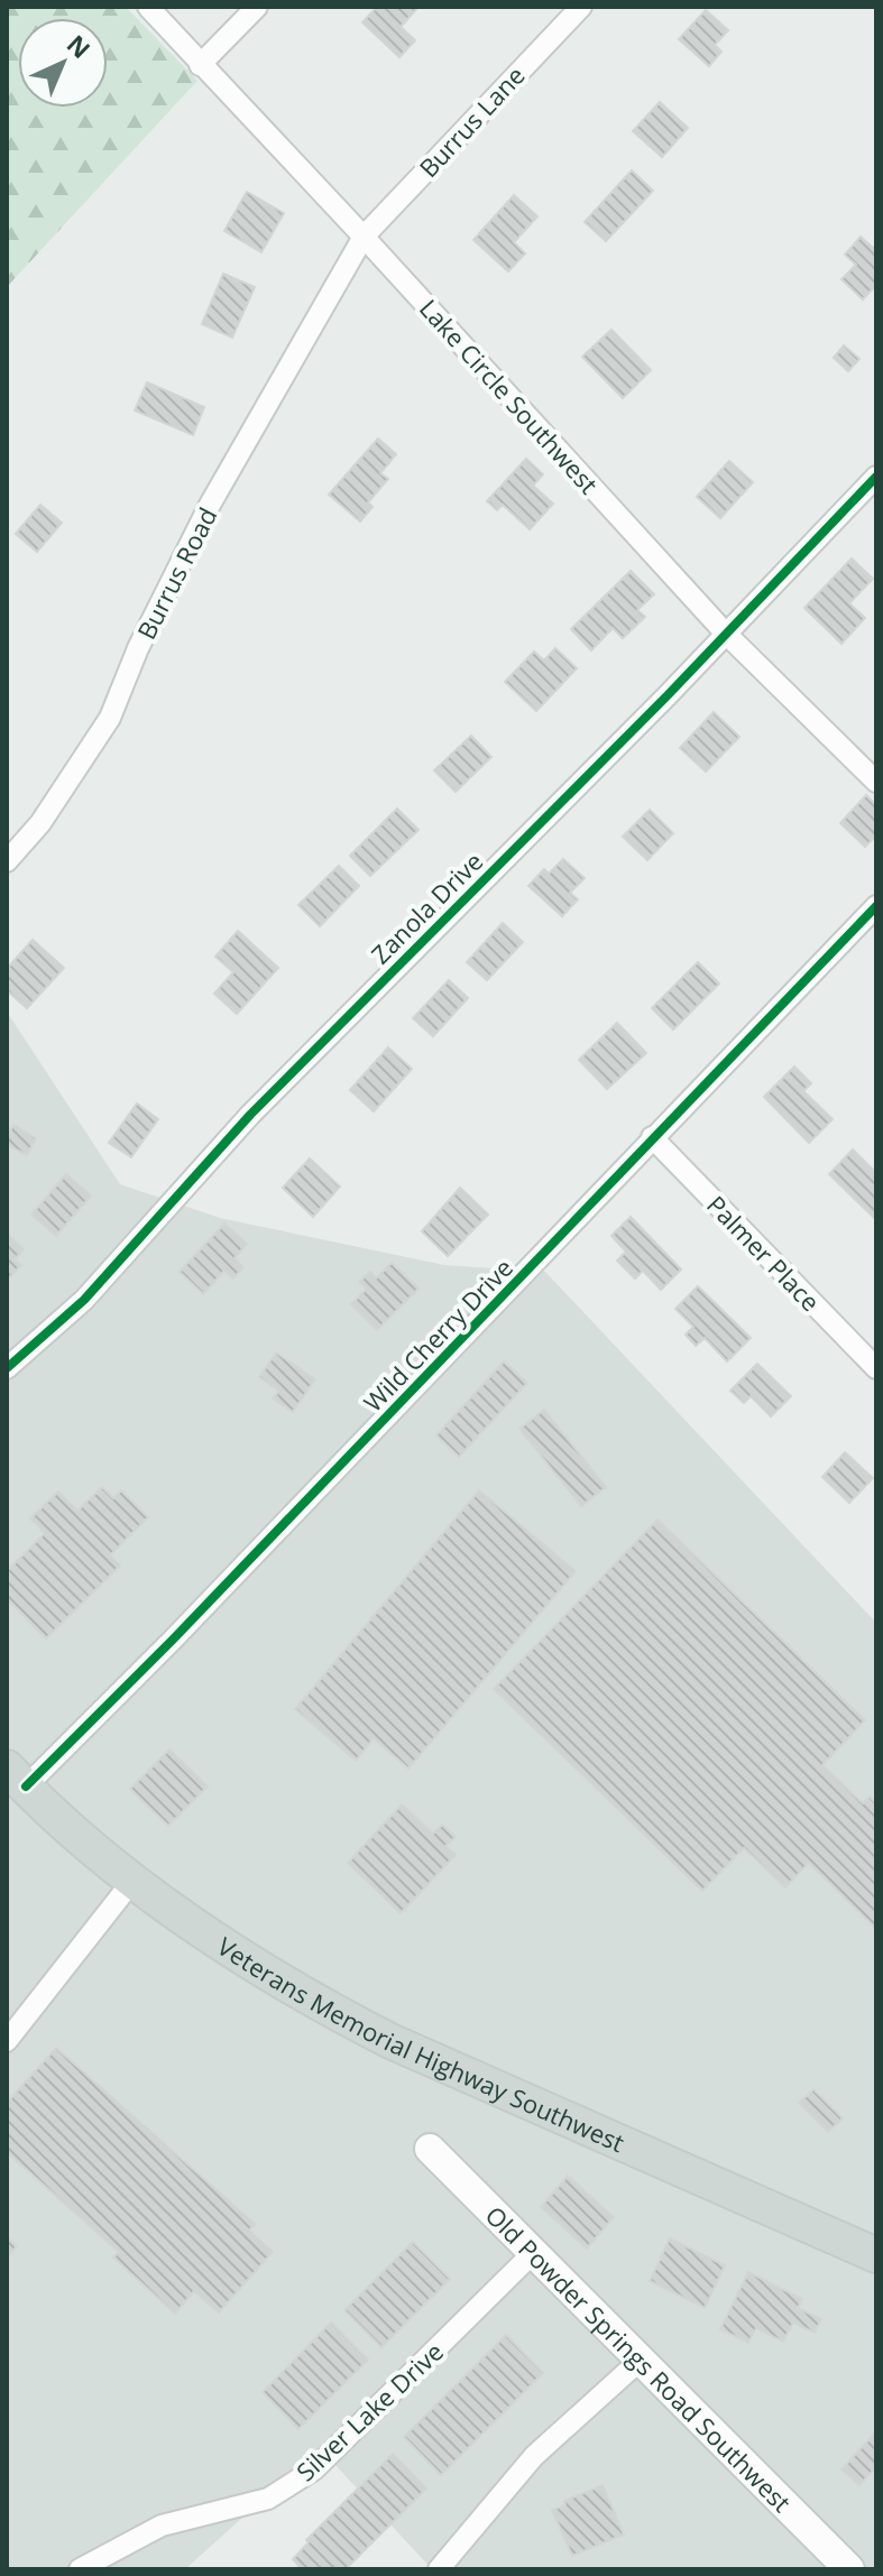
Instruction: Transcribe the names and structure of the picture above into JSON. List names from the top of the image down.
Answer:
{
  "streets": {
    "main road": ["Veterans Memorial Highway Southwest"],
    "street": [
      "Burrus Lane",
      "Lake Circle Southwest",
      "Burrus Road",
      "Zanola Drive",
      "Palmer Place",
      "Wild Cherry Drive",
      "Old Powder Springs Road Southwest",
      "Silver Lake Drive"
    ]
  },
  "crossings": [
    ["Burrus Lane", "Lake Circle Southwest"],
    ["Burrus Lane", "Burrus Road"],
    ["Lake Circle Southwest", "Zanola Drive"],
    ["Palmer Place", "Wild Cherry Drive"],
    ["Wild Cherry Drive", "Veterans Memorial Highway Southwest"],
    ["Old Powder Springs Road Southwest", "Silver Lake Drive"]
  ],
  "north": "top right"
}
